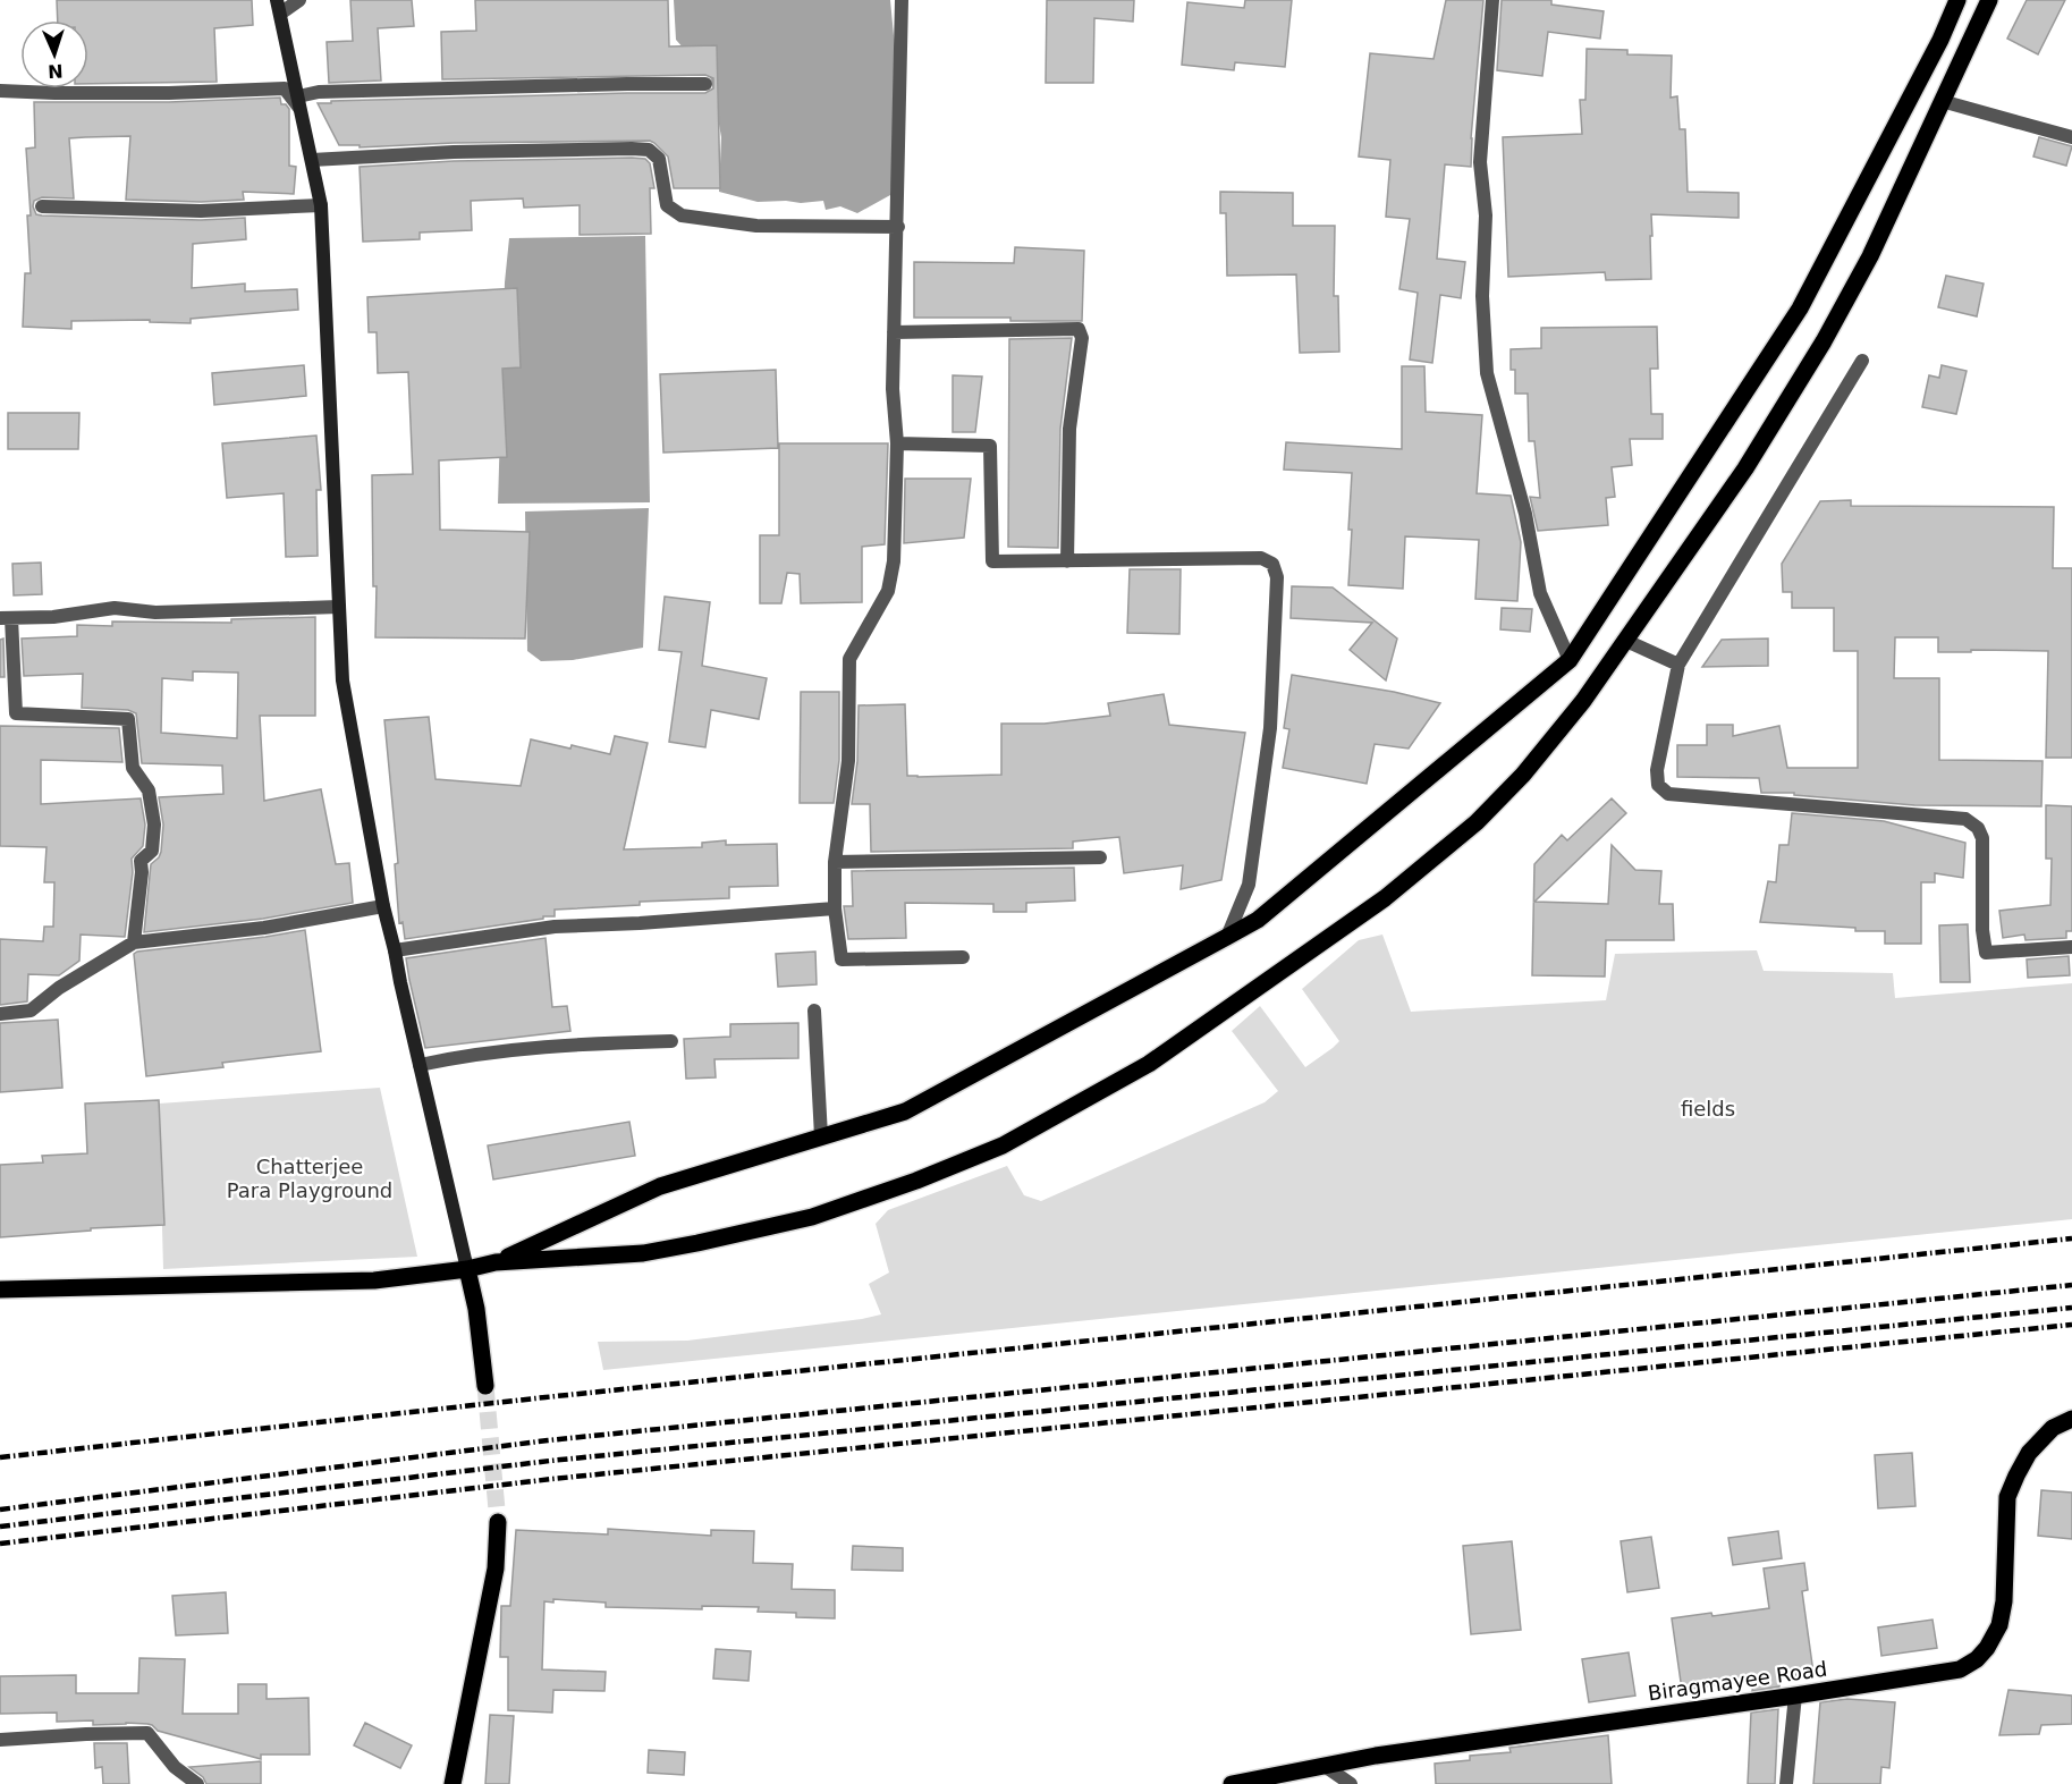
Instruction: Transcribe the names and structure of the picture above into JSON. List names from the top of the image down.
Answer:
{
  "streets": {
    "main road": ["Biragmayee Road"]
  },
  "parks": ["fields", "Chatterjee Para Playground"],
  "north": "bottom"
}
